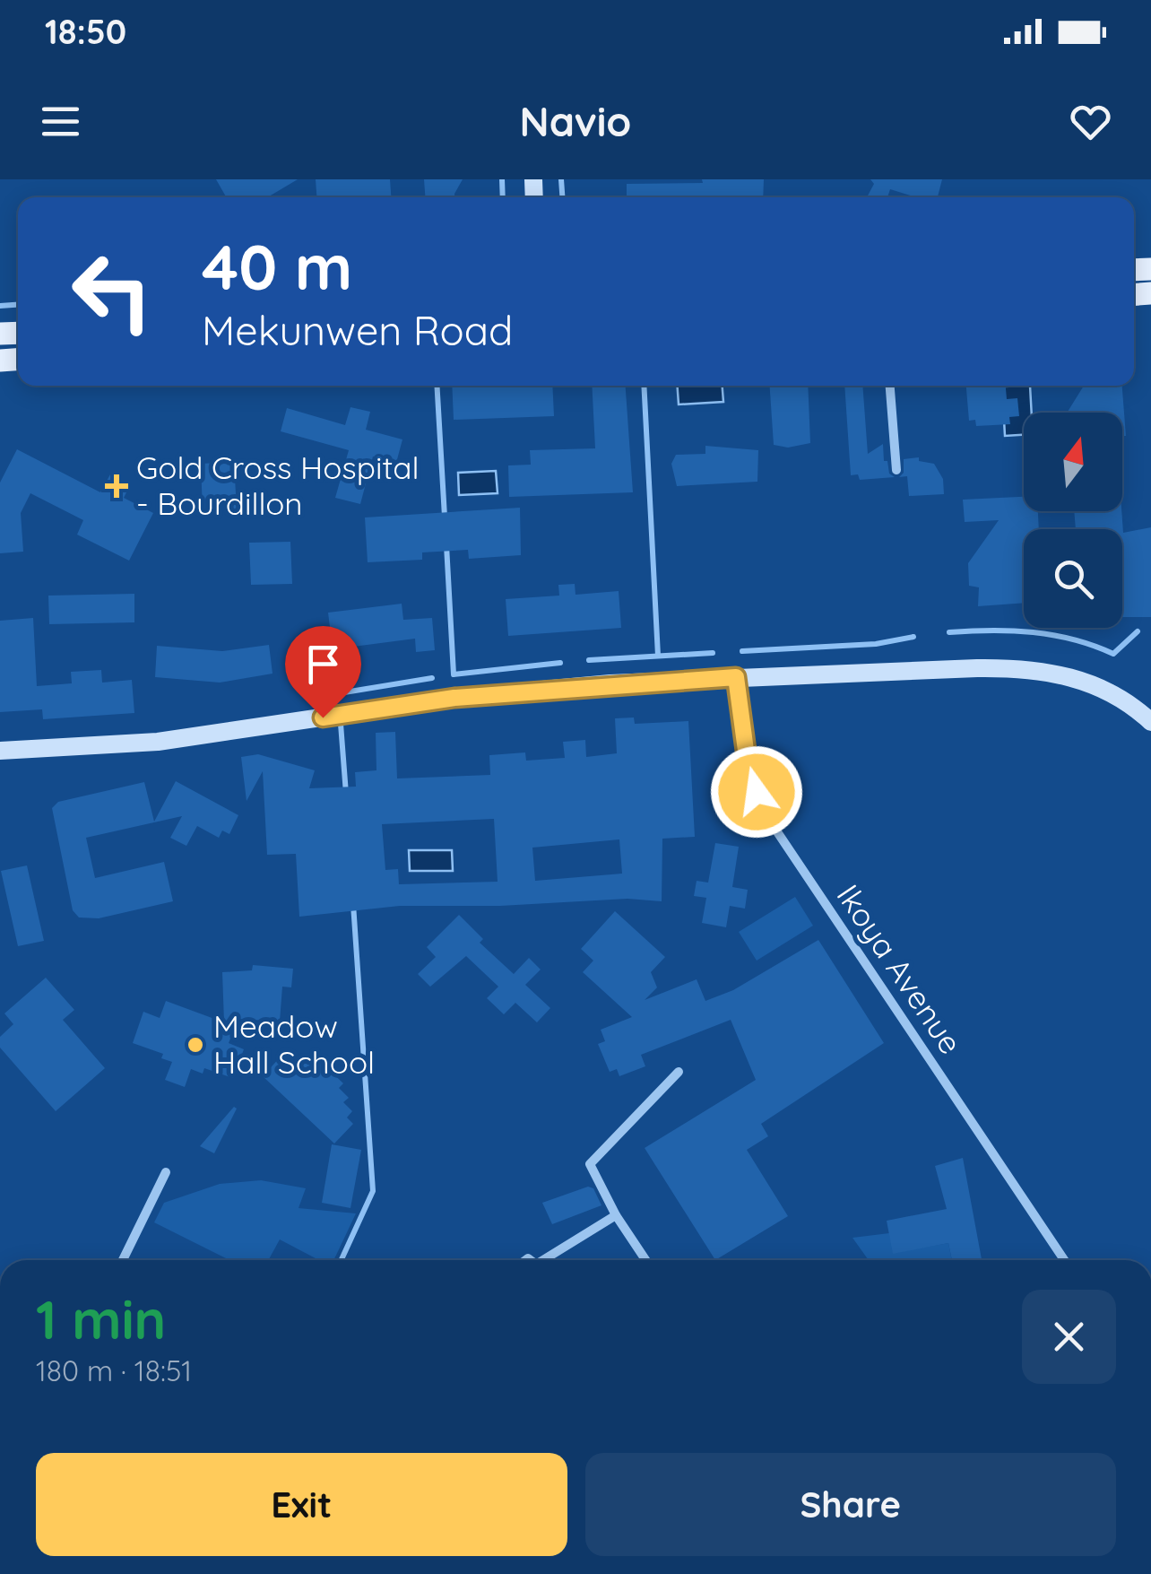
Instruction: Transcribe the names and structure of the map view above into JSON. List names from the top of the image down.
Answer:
{
  "streets": {
    "street": ["Ikoya Avenue"]
  },
  "places": {
    "health": ["Gold Cross Hospital - Bourdillon"],
    "other": ["Meadow Hall School"]
  },
  "north": "top",
  "page": {
    "status": "18:50",
    "header": "Navio",
    "turn": ["40 m", "Mekunwen Road"],
    "heading": ["1 min", "180 m · 18:51"],
    "buttons": ["Exit", "Share"]
  }
}
